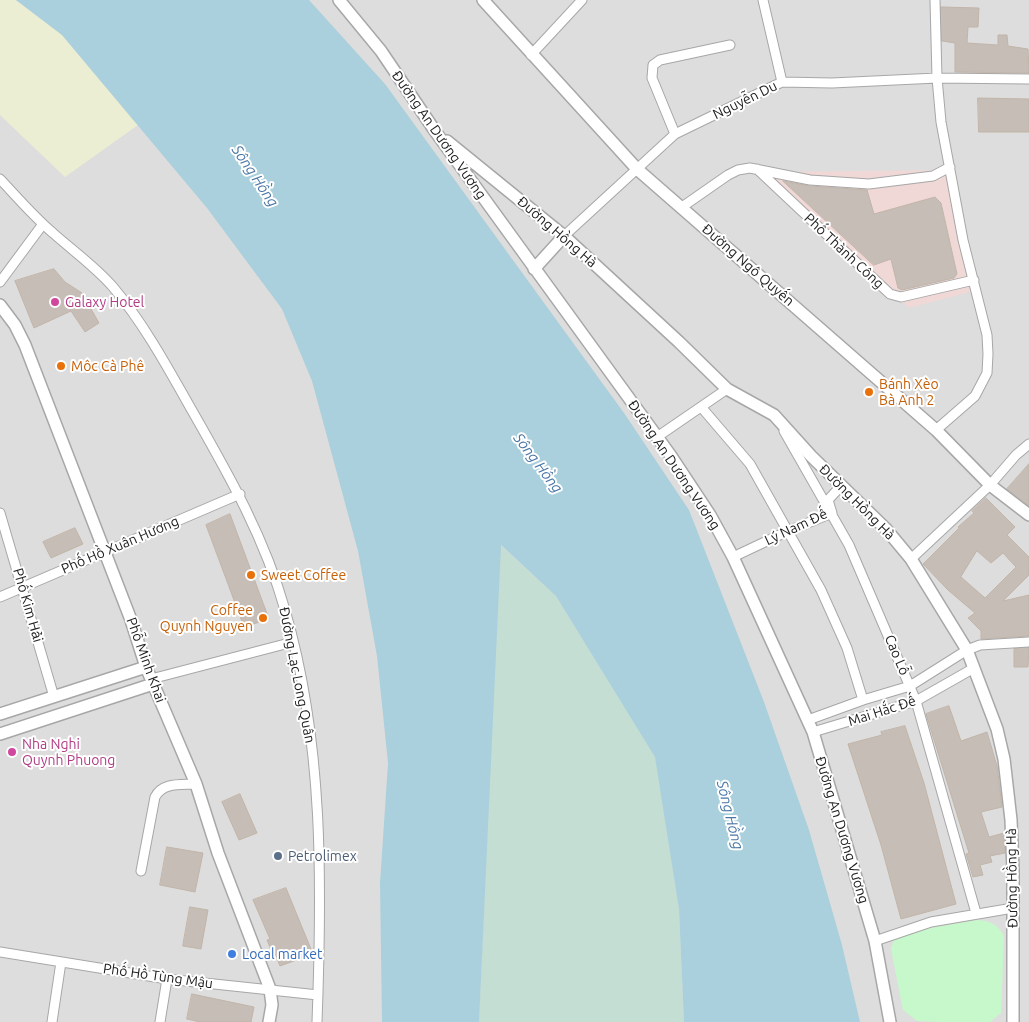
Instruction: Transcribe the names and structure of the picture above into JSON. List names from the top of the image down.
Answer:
{
  "streets": {
    "street": [
      "Nguyễn Du",
      "Đường An Dương Vương",
      "Đường Hồng Hà",
      "Phố Thành Công",
      "Đường Ngô Quyến",
      "Lý Nam Đế",
      "Phố Hồ Xuân Hương",
      "Phố Kim Hải",
      "Cao Lỗ",
      "Phỗ Minh Khai",
      "Đường Lạc Long Quân",
      "Mai Hắc Đế",
      "Phố Hồ Tùng Mậu"
    ]
  },
  "crossings": [
    ["Nguyễn Du", "Đường Hồng Hà"],
    ["Nguyễn Du", "Đường Ngô Quyến"],
    ["Đường An Dương Vương", "Đường Hồng Hà"],
    ["Đường An Dương Vương", "Lý Nam Đế"],
    ["Đường An Dương Vương", "Mai Hắc Đế"],
    ["Đường Hồng Hà", "Lý Nam Đế"],
    ["Đường Hồng Hà", "Cao Lỗ"],
    ["Đường Hồng Hà", "Mai Hắc Đế"],
    ["Lý Nam Đế", "Cao Lỗ"],
    ["Phố Hồ Xuân Hương", "Phố Kim Hải"],
    ["Phố Hồ Xuân Hương", "Phỗ Minh Khai"],
    ["Phố Hồ Xuân Hương", "Đường Lạc Long Quân"],
    ["Cao Lỗ", "Mai Hắc Đế"],
    ["Phỗ Minh Khai", "Phố Hồ Tùng Mậu"],
    ["Đường Lạc Long Quân", "Phố Hồ Tùng Mậu"]
  ],
  "water": ["Sông Hồng"],
  "places": [
    "Galaxy Hotel",
    "Môc Cà Phê",
    "Bánh Xèo Bà Anh 2",
    "Sweet Coffee",
    "Coffee Quynh Nguyen",
    "Nha Nghi Quynh Phuong",
    "Petrolimex",
    "Local market"
  ]
}
